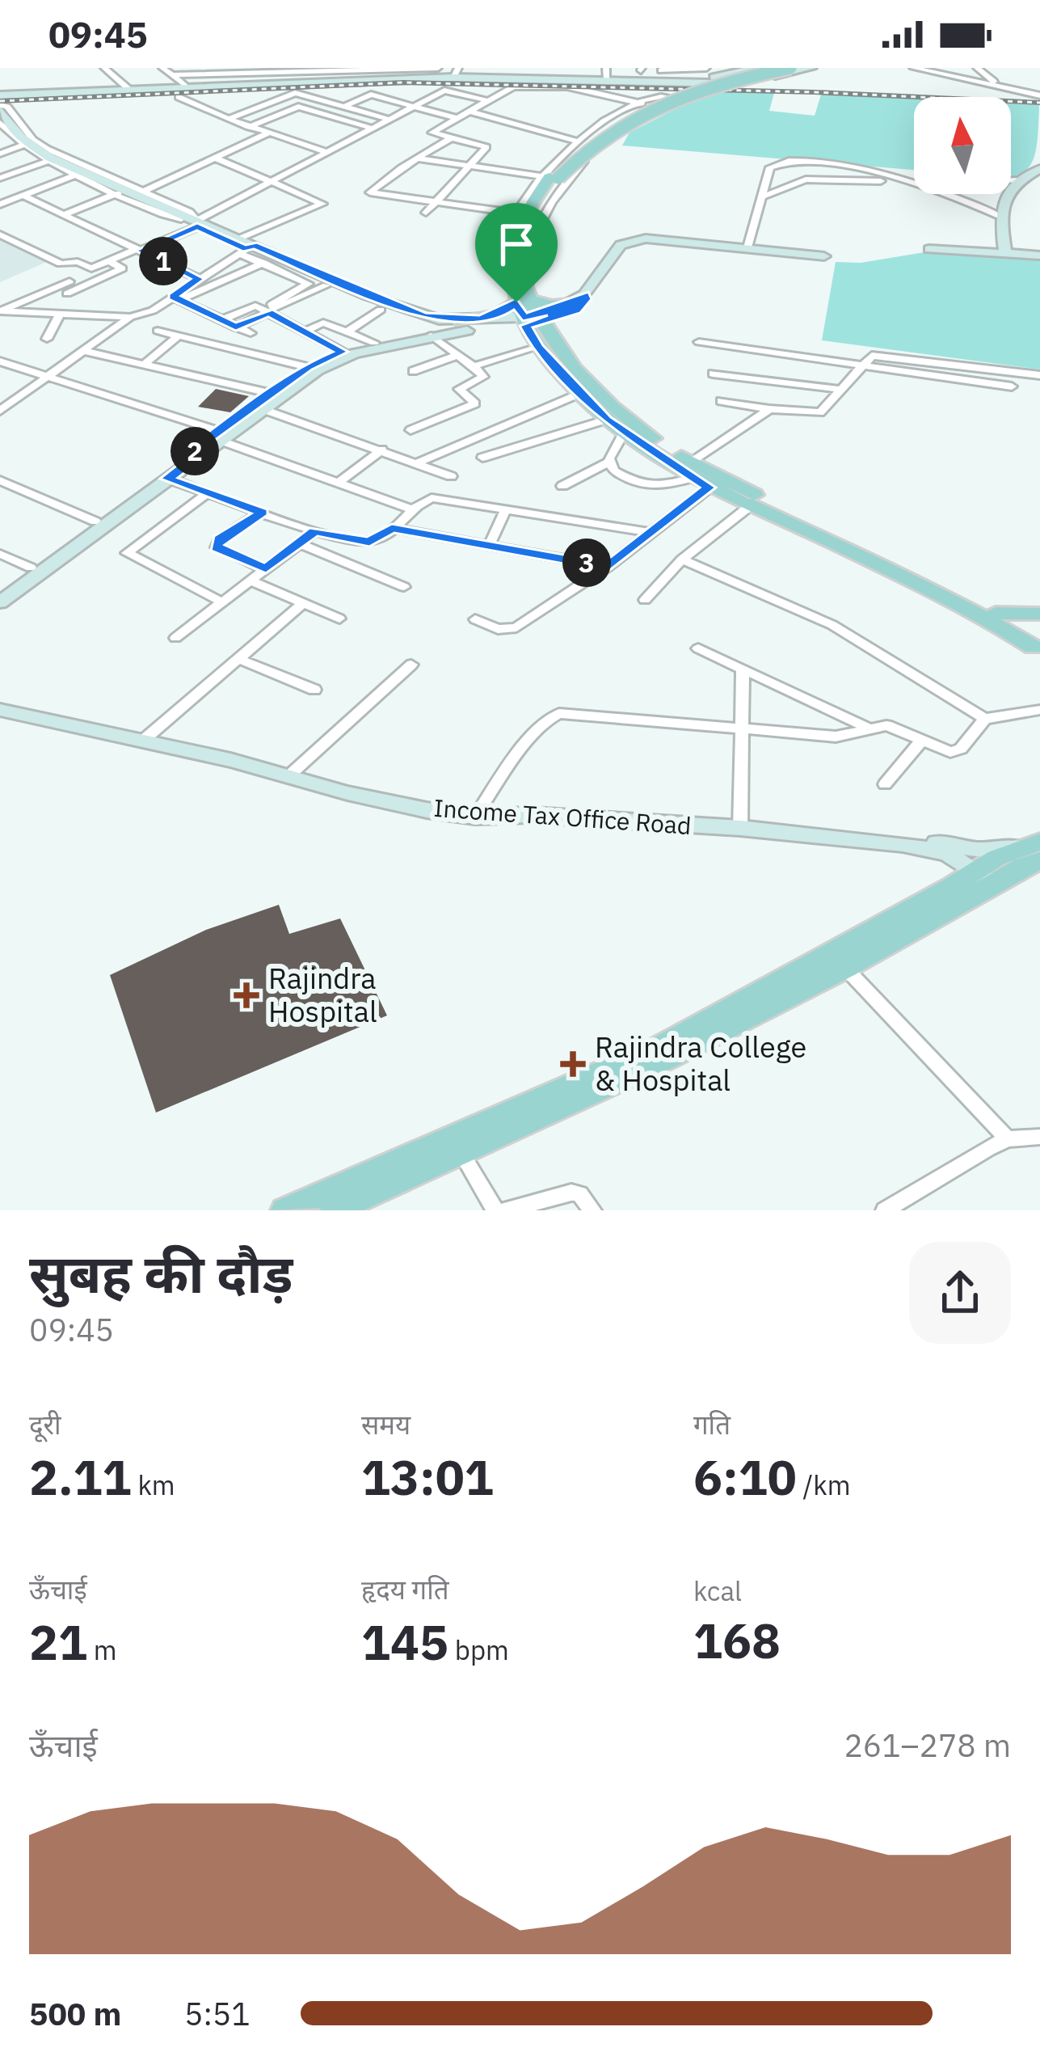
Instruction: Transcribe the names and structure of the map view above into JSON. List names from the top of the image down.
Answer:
{
  "streets": {
    "main road": ["Income Tax Office Road"]
  },
  "places": {
    "health": ["Rajindra Hospital", "Rajindra College & Hospital"]
  },
  "north": "top",
  "page": {
    "status": "09:45",
    "pins": ["1", "2", "3"],
    "heading": ["सुबह की दौड़", "09:45"],
    "stats": [
      ["दूरी", "2.11 km"],
      ["समय", "13:01"],
      ["गति", "6:10 /km"],
      ["ऊँचाई", "21 m"],
      ["हृदय गति", "145 bpm"],
      ["kcal", "168"]
    ],
    "chart": ["ऊँचाई", "261–278 m"],
    "list": [
      {
        "name": "500 m",
        "note": "5:51"
      }
    ]
  }
}
